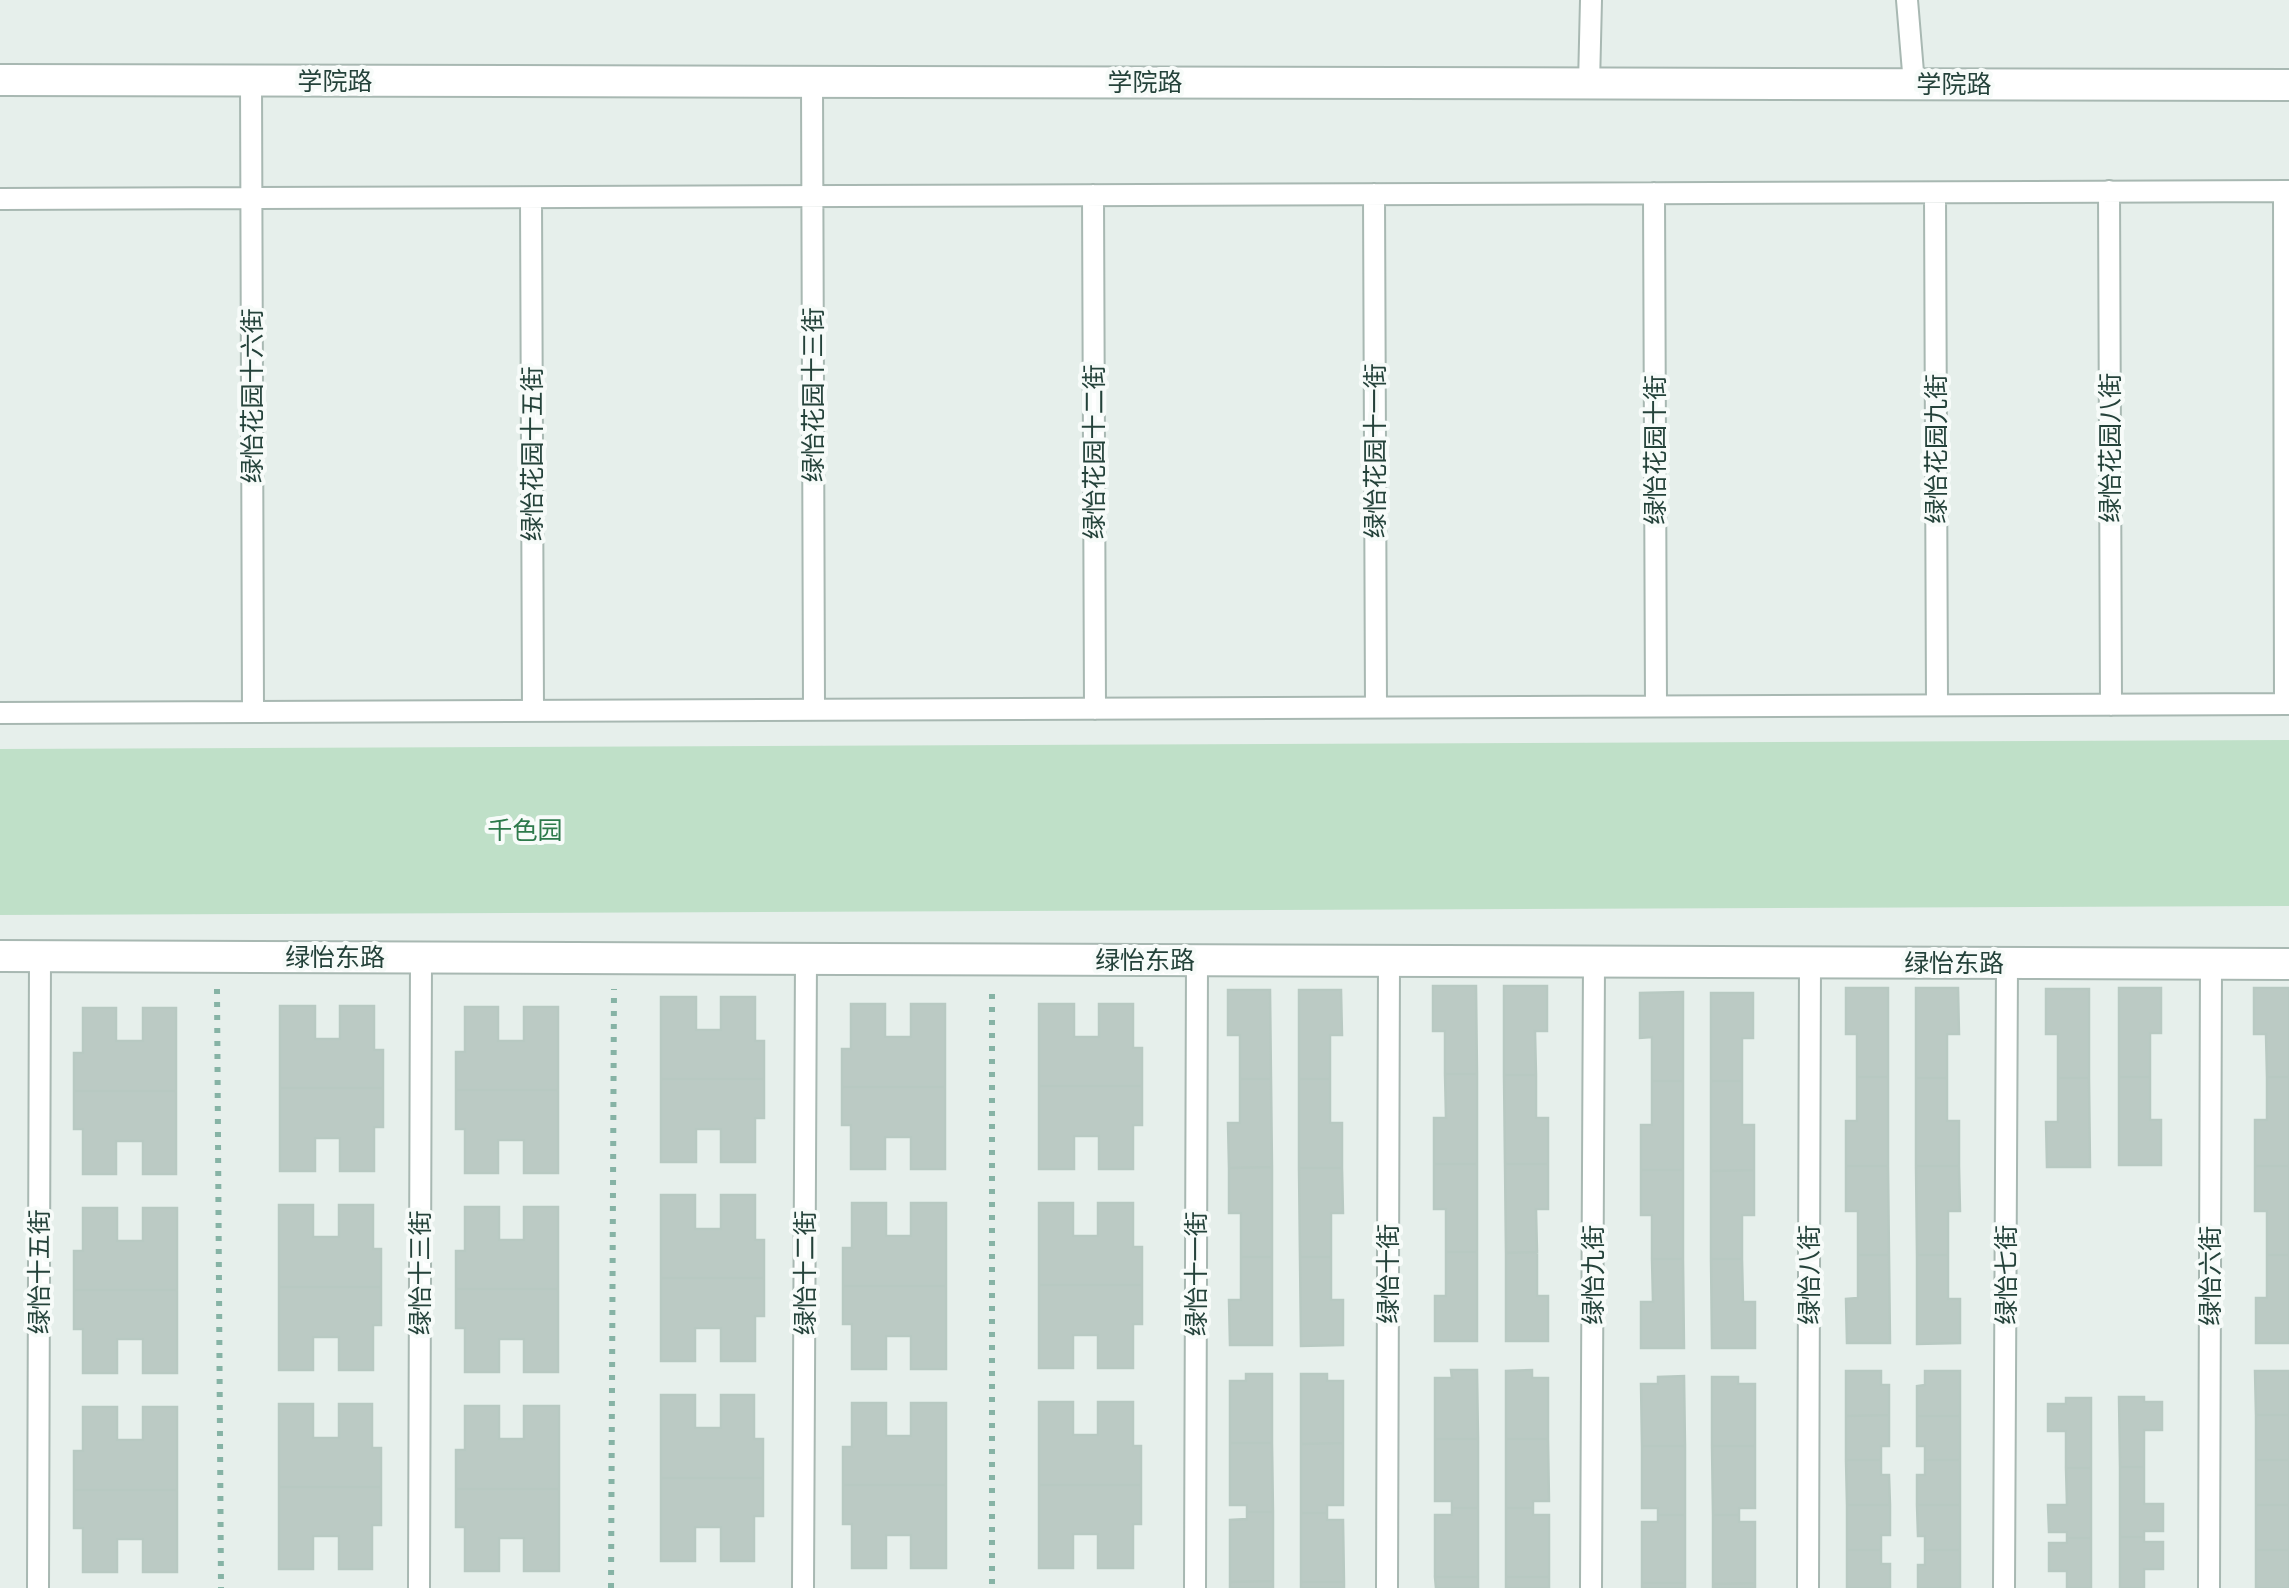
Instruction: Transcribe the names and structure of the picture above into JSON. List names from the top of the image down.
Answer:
{
  "streets": {
    "street": ["学院路", "绿怡东路"],
    "lane": [
      "绿怡花园十三街",
      "绿怡花园十六街",
      "绿怡花园八街",
      "绿怡花园九街",
      "绿怡花园十街",
      "绿怡花园十一街",
      "绿怡花园十二街",
      "绿怡花园十五街",
      "绿怡十五街",
      "绿怡十三街",
      "绿怡十二街",
      "绿怡十一街",
      "绿怡十街",
      "绿怡九街",
      "绿怡八街",
      "绿怡七街",
      "绿怡六街"
    ]
  },
  "crossings": [
    ["学院路", "绿怡花园十三街"],
    ["学院路", "绿怡花园十六街"],
    ["绿怡东路", "绿怡十五街"],
    ["绿怡东路", "绿怡十三街"],
    ["绿怡东路", "绿怡十二街"],
    ["绿怡东路", "绿怡十一街"],
    ["绿怡东路", "绿怡十街"],
    ["绿怡东路", "绿怡九街"],
    ["绿怡东路", "绿怡八街"],
    ["绿怡东路", "绿怡七街"],
    ["绿怡东路", "绿怡六街"]
  ],
  "parks": ["千色园"]
}
